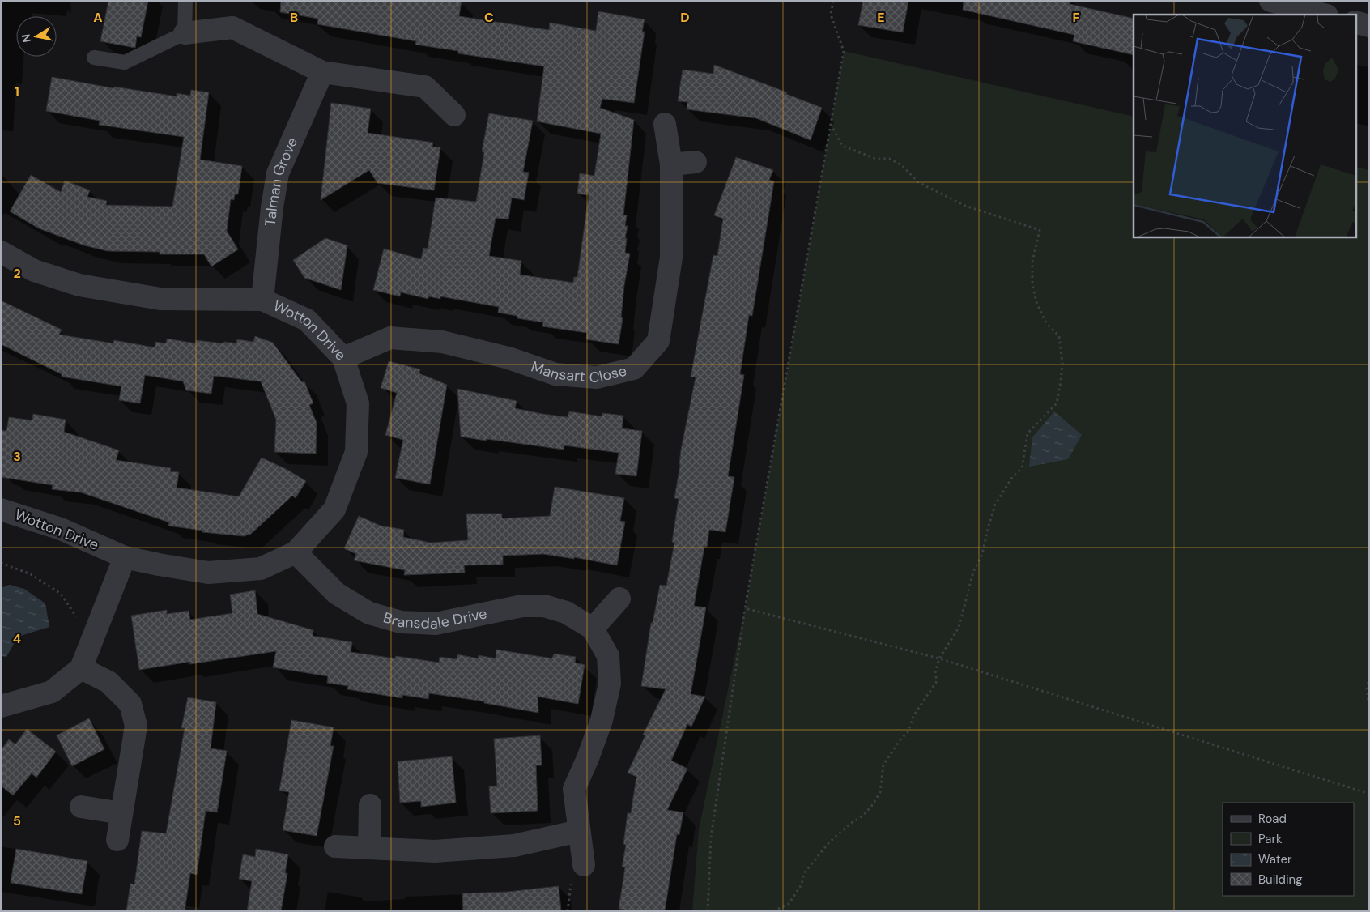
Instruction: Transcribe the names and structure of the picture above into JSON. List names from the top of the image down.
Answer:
{
  "streets": {
    "street": [
      "Talman Grove",
      "Wotton Drive",
      "Mansart Close",
      "Bransdale Drive"
    ]
  },
  "crossings": [
    ["Talman Grove", "Wotton Drive"],
    ["Wotton Drive", "Mansart Close"],
    ["Wotton Drive", "Bransdale Drive"]
  ],
  "legend": [
    "Road",
    "Park",
    "Water",
    "Building"
  ],
  "north": "left",
  "grid": {
    "columns": [
      "A",
      "B",
      "C",
      "D",
      "E",
      "F"
    ],
    "rows": [
      "1",
      "2",
      "3",
      "4",
      "5"
    ]
  }
}
